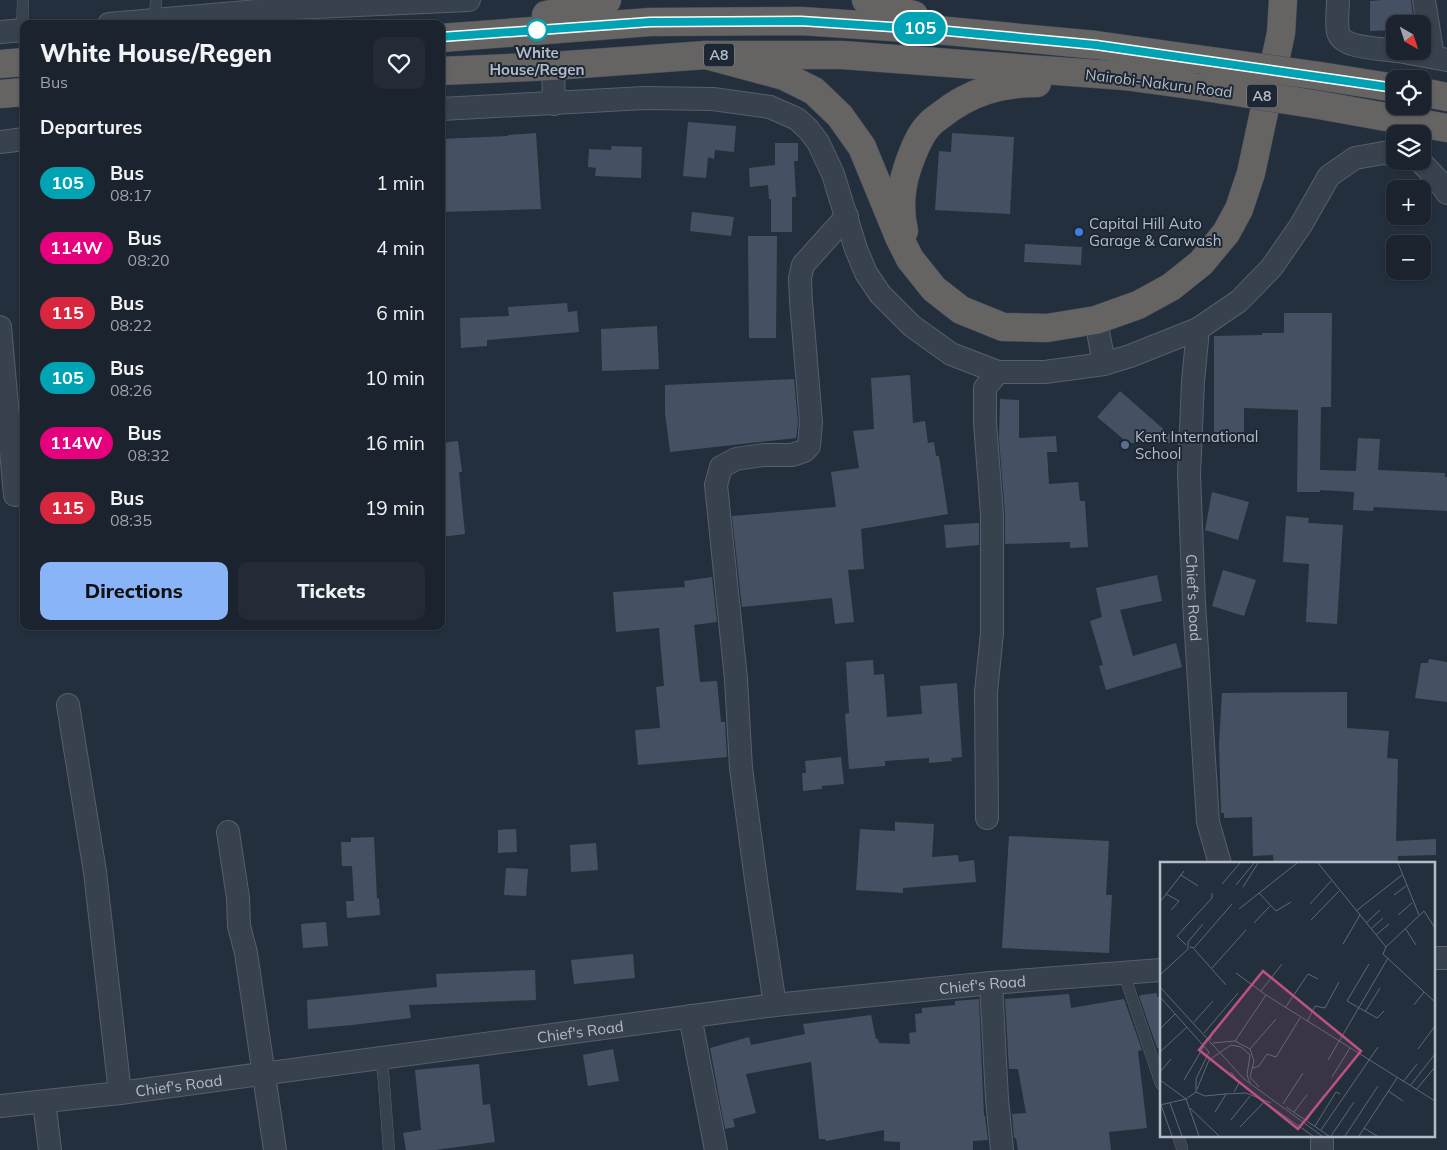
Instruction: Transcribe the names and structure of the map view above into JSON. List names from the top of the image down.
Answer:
{
  "streets": {
    "highway": ["A8", "Nairobi-Nakuru Road"],
    "street": ["Chief's Road"]
  },
  "crossings": [
    ["A8", "Nairobi-Nakuru Road"]
  ],
  "places": ["White House/Regen", "Capital Hill Auto Garage & Carwash", "Kent International School"],
  "lines": ["bus line 105"],
  "north": "bottom right",
  "page": {
    "on_map": "105",
    "map_buttons": ["+", "−"],
    "heading": [
      ["White House/Regen", "Bus"],
      "Departures"
    ],
    "list": [
      {
        "mark": "105",
        "name": "Bus",
        "note": "08:17",
        "value": "1 min"
      },
      {
        "mark": "114W",
        "name": "Bus",
        "note": "08:20",
        "value": "4 min"
      },
      {
        "mark": "115",
        "name": "Bus",
        "note": "08:22",
        "value": "6 min"
      },
      {
        "mark": "105",
        "name": "Bus",
        "note": "08:26",
        "value": "10 min"
      },
      {
        "mark": "114W",
        "name": "Bus",
        "note": "08:32",
        "value": "16 min"
      },
      {
        "mark": "115",
        "name": "Bus",
        "note": "08:35",
        "value": "19 min"
      }
    ],
    "buttons": ["Directions", "Tickets"]
  }
}
